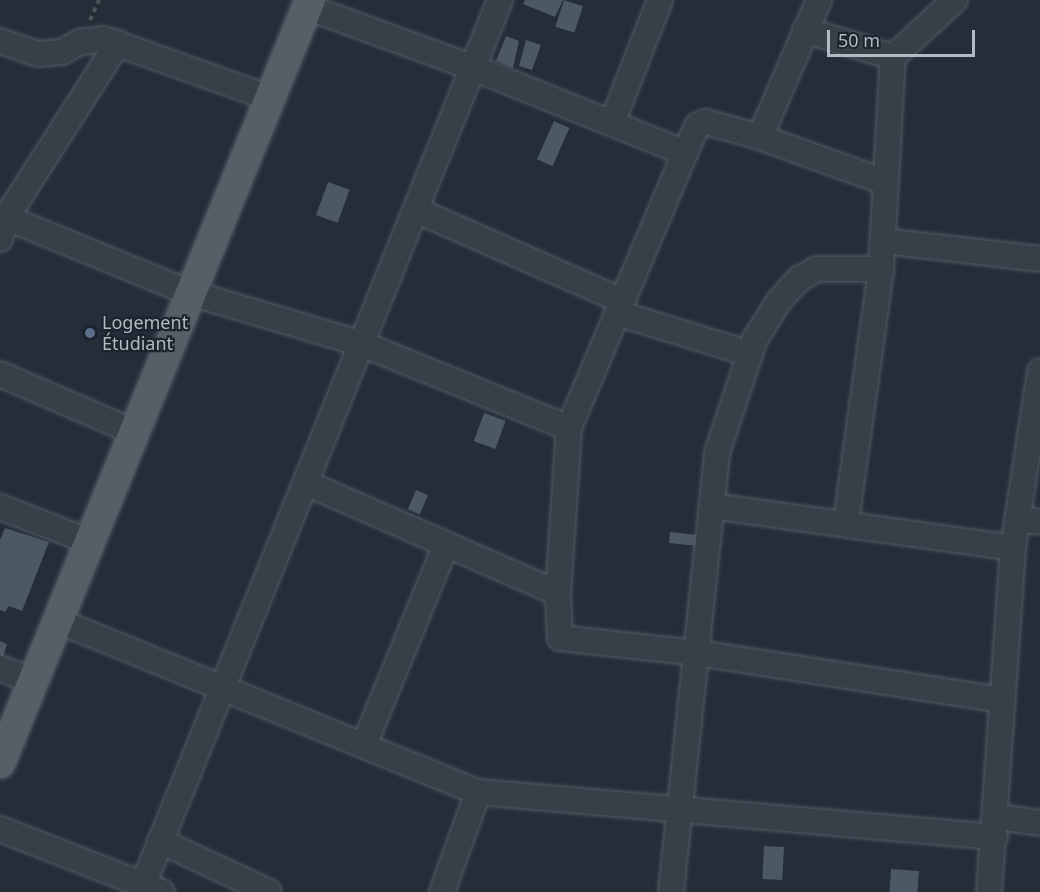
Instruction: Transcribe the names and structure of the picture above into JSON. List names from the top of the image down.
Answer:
{
  "places": ["Logement Étudiant"],
  "scale_bar": "50 m"
}
